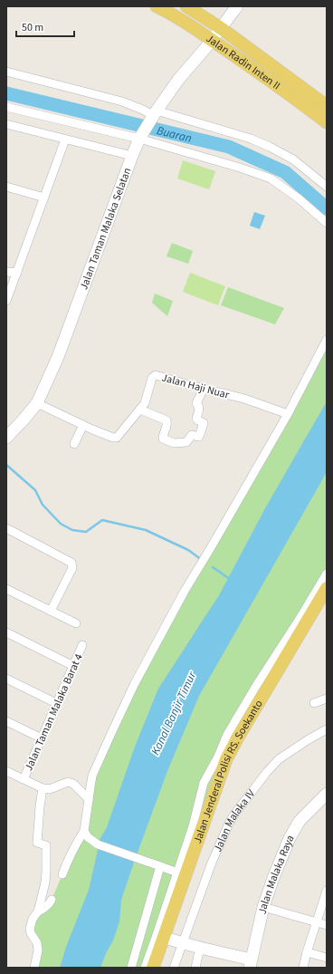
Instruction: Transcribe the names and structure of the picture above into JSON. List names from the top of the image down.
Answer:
{
  "streets": {
    "main road": ["Jalan Radin Inten II", "Jalan Jenderal Polisi RS. Soekanto"],
    "street": [
      "Jalan Taman Malaka Selatan",
      "Jalan Haji Nuar",
      "Jalan Taman Malaka Barat 4",
      "Jalan Malaka IV",
      "Jalan Malaka Raya"
    ]
  },
  "crossings": [
    ["Jalan Radin Inten II", "Jalan Taman Malaka Selatan"],
    ["Jalan Taman Malaka Selatan", "Jalan Haji Nuar"],
    ["Jalan Jenderal Polisi RS. Soekanto", "Jalan Malaka IV"]
  ],
  "water": ["Buaran", "Kanal Banjir Timur"],
  "scale_bar": "50 m"
}
